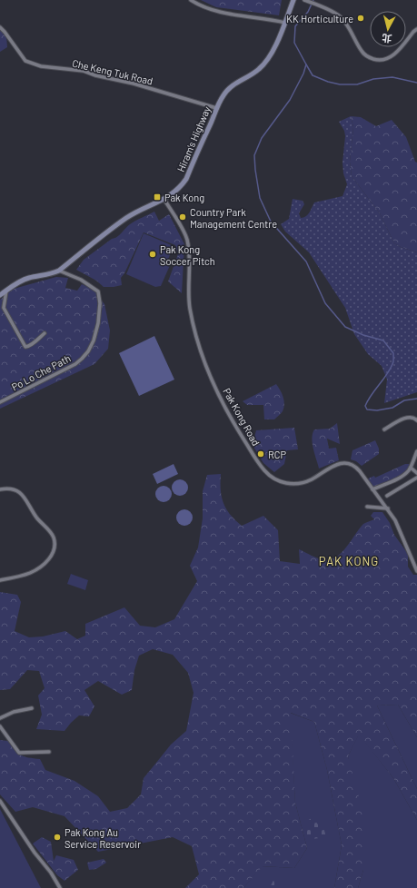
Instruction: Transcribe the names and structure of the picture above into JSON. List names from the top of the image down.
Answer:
{
  "streets": {
    "main road": ["Hiram's Highway"],
    "street": ["Che Keng Tuk Road", "Po Lo Che Path", "Pak Kong Road"]
  },
  "crossings": [
    ["Che Keng Tuk Road", "Hiram's Highway"],
    ["Hiram's Highway", "Po Lo Che Path"],
    ["Hiram's Highway", "Pak Kong Road"]
  ],
  "districts": ["PAK KONG"],
  "places": {
    "other": [
      "KK Horticulture",
      "Country Park Management Centre",
      "Pak Kong Soccer Pitch",
      "RCP",
      "Pak Kong Au Service Reservoir"
    ],
    "transit": ["Pak Kong"]
  },
  "north": "bottom"
}
